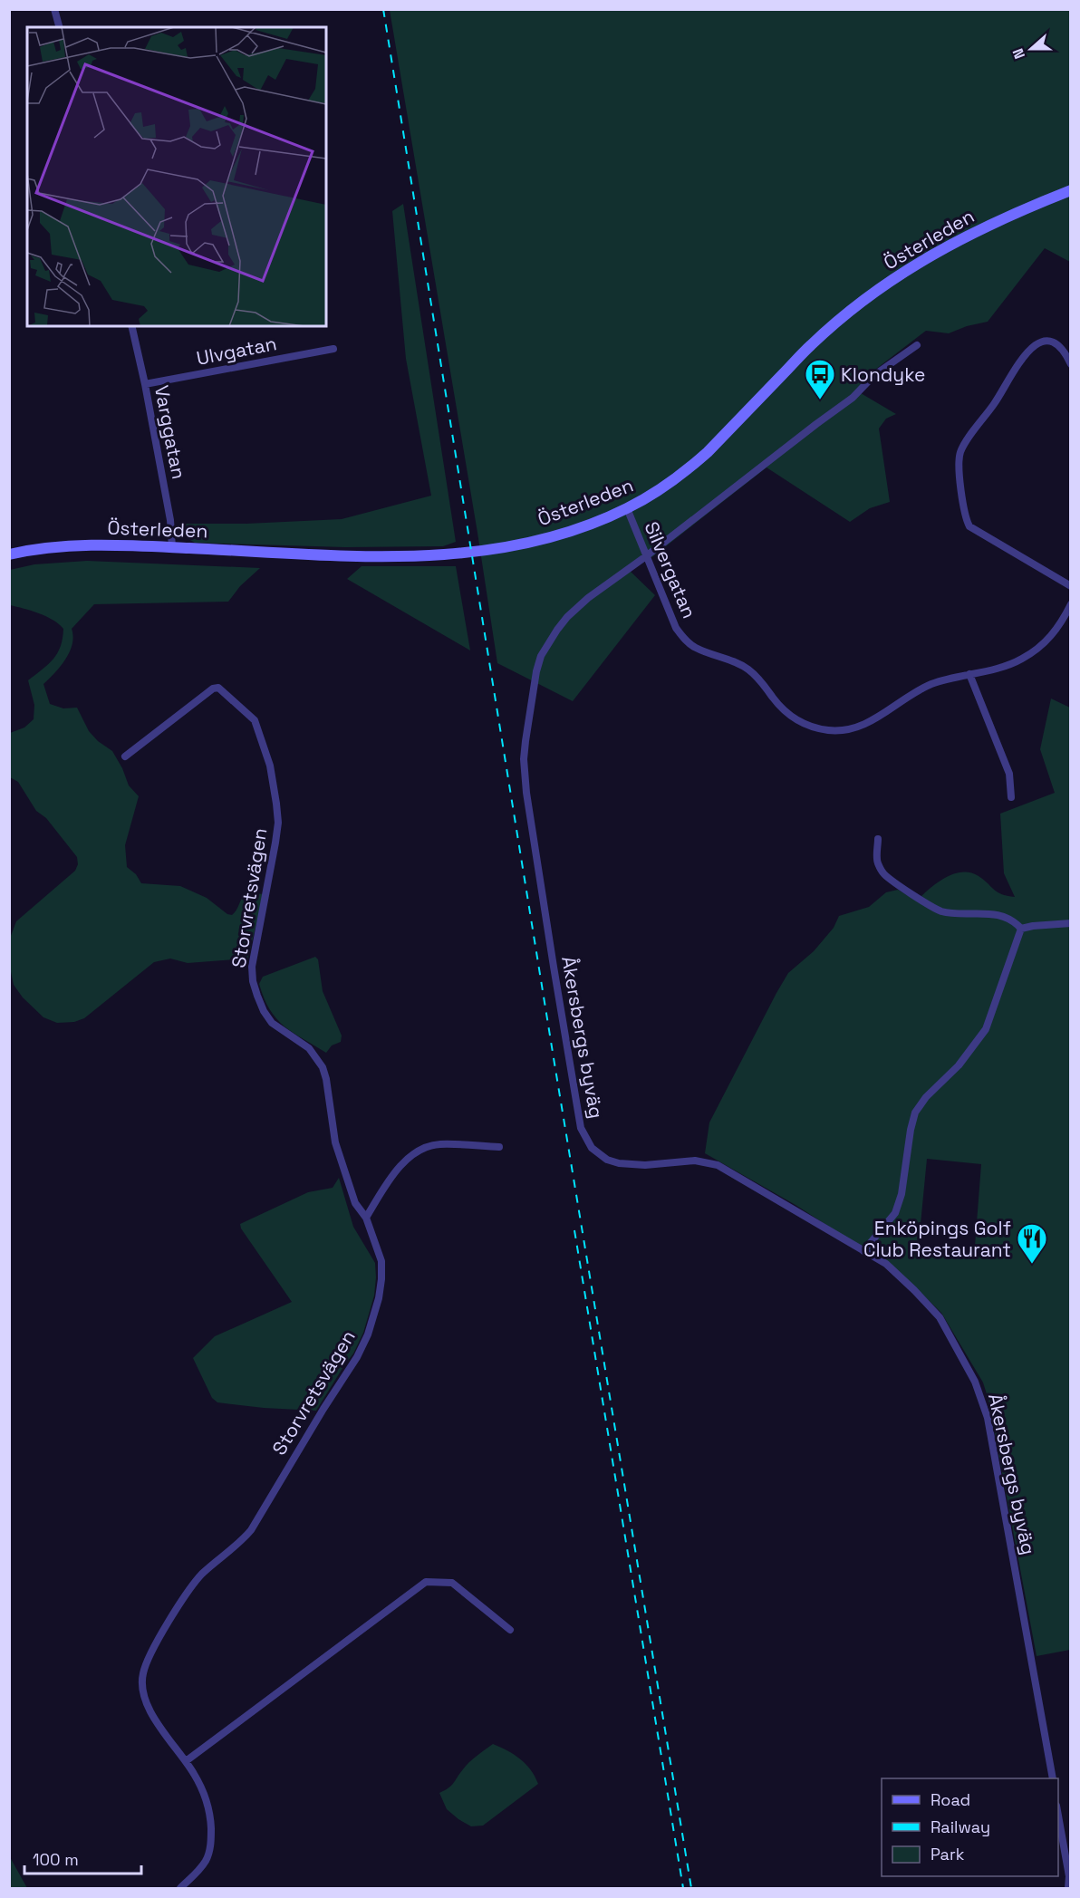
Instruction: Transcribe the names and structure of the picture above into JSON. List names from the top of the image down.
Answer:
{
  "streets": {
    "street": [
      "Österleden",
      "Ulvgatan",
      "Varggatan",
      "Silvergatan",
      "Storvretsvägen",
      "Åkersbergs byväg"
    ]
  },
  "crossings": [
    ["Österleden", "Varggatan"],
    ["Österleden", "Silvergatan"],
    ["Ulvgatan", "Varggatan"],
    ["Silvergatan", "Åkersbergs byväg"]
  ],
  "places": {
    "bus stop": ["Klondyke"],
    "restaurant": ["Enköpings Golf Club Restaurant"]
  },
  "legend": ["Road", "Railway", "Park"],
  "scale_bar": "100 m",
  "north": "left"
}
